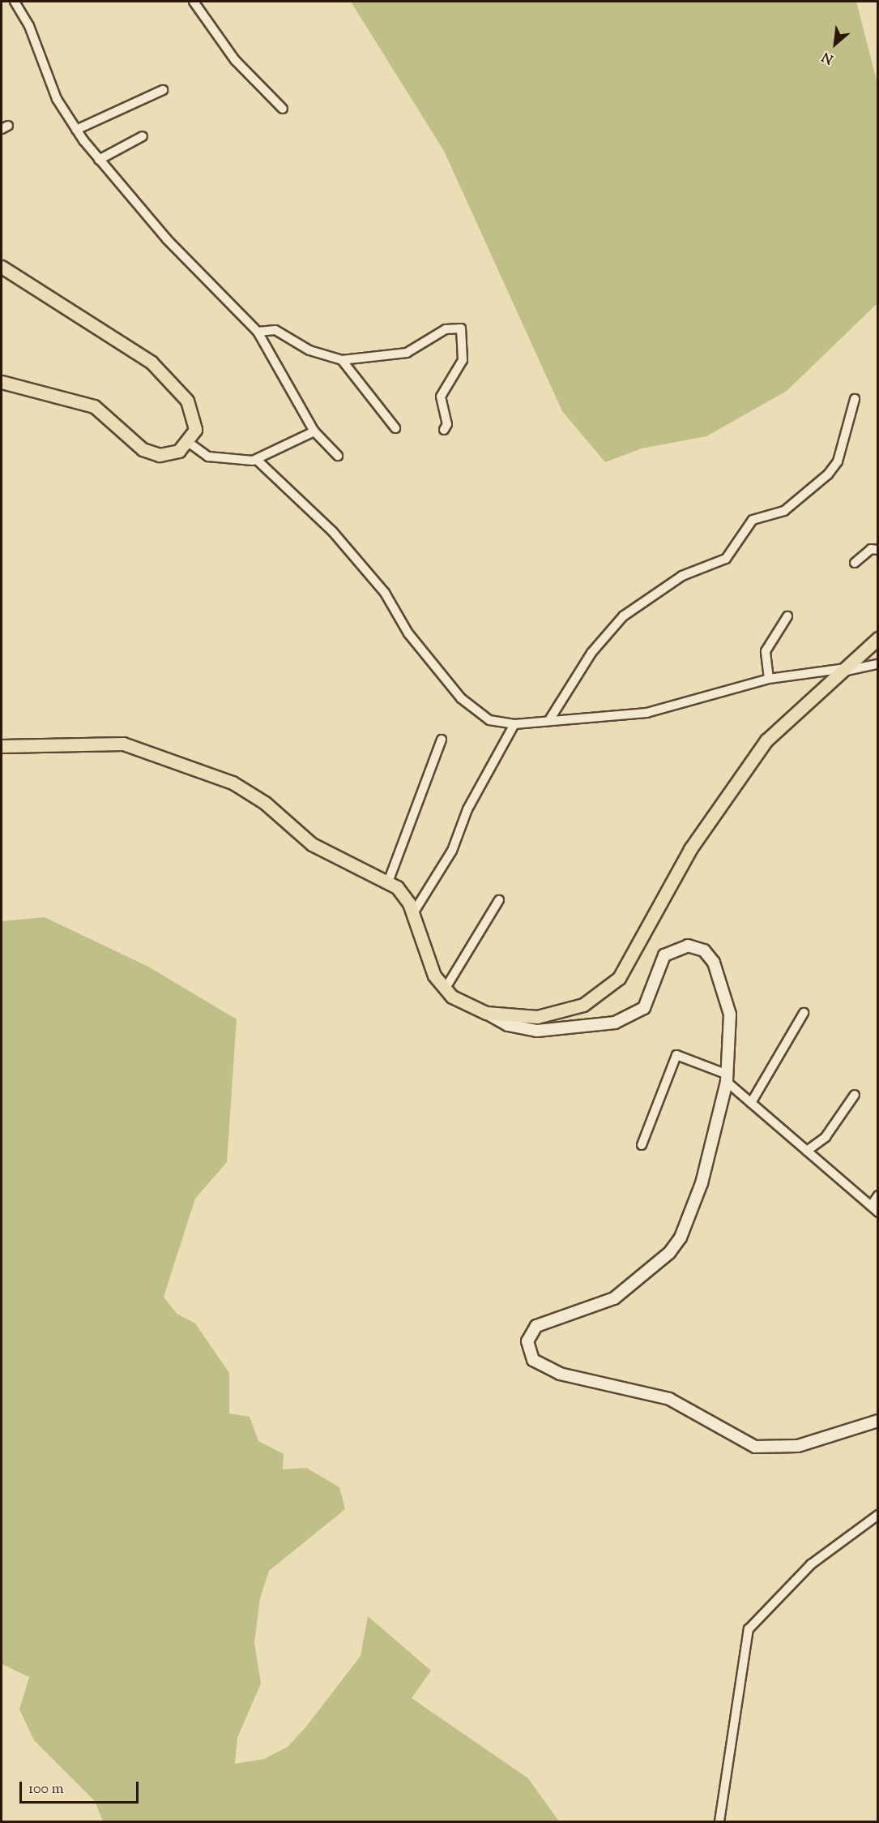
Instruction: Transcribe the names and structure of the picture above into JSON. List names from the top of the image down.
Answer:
{
  "scale_bar": "100 m",
  "north": "bottom left"
}
